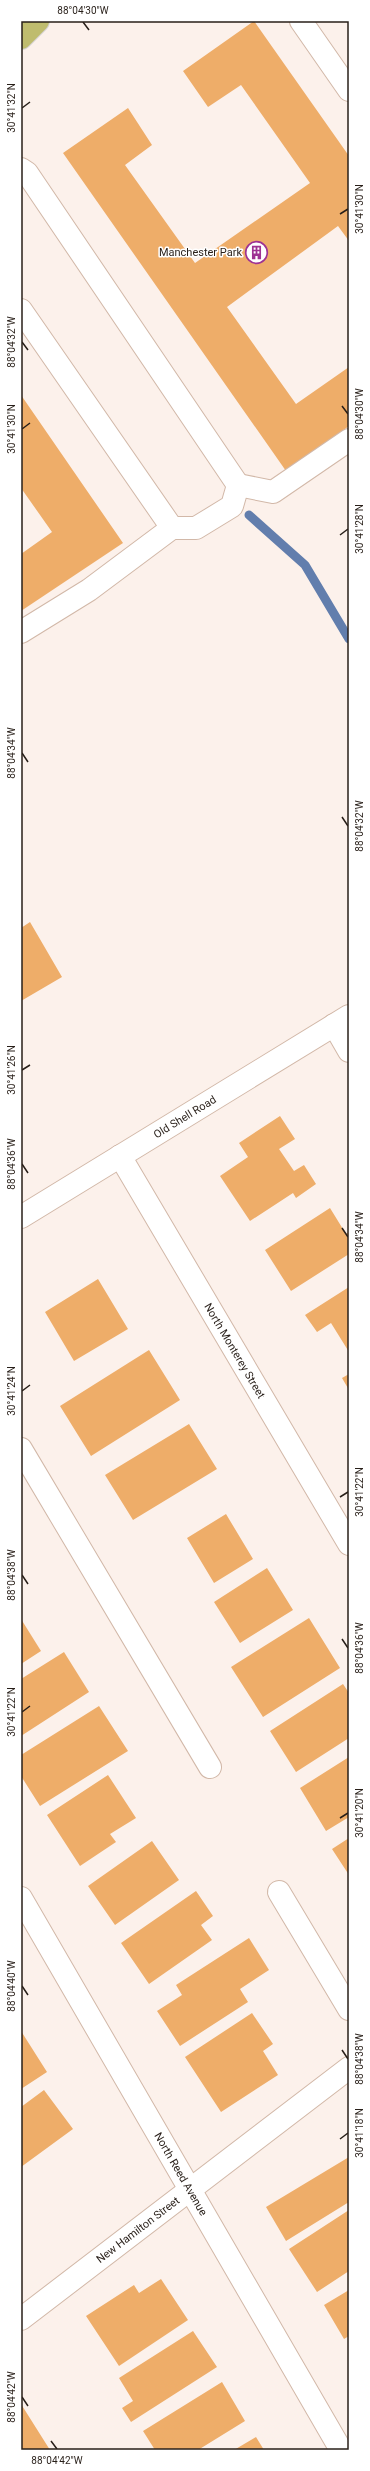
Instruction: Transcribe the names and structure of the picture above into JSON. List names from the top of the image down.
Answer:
{
  "streets": {
    "street": [
      "Old Shell Road",
      "North Monterey Street",
      "North Reed Avenue",
      "New Hamilton Street"
    ]
  },
  "crossings": [
    ["Old Shell Road", "North Monterey Street"],
    ["North Reed Avenue", "New Hamilton Street"]
  ],
  "places": {
    "building": ["Manchester Park"]
  },
  "coordinates": [
    "88°04'30\"W",
    "30°41'32\"N",
    "30°41'30\"N",
    "88°04'32\"W",
    "30°41'28\"N",
    "88°04'34\"W",
    "30°41'26\"N",
    "88°04'36\"W",
    "30°41'24\"N",
    "30°41'22\"N",
    "88°04'38\"W",
    "30°41'20\"N",
    "88°04'40\"W",
    "30°41'18\"N",
    "88°04'42\"W"
  ]
}
